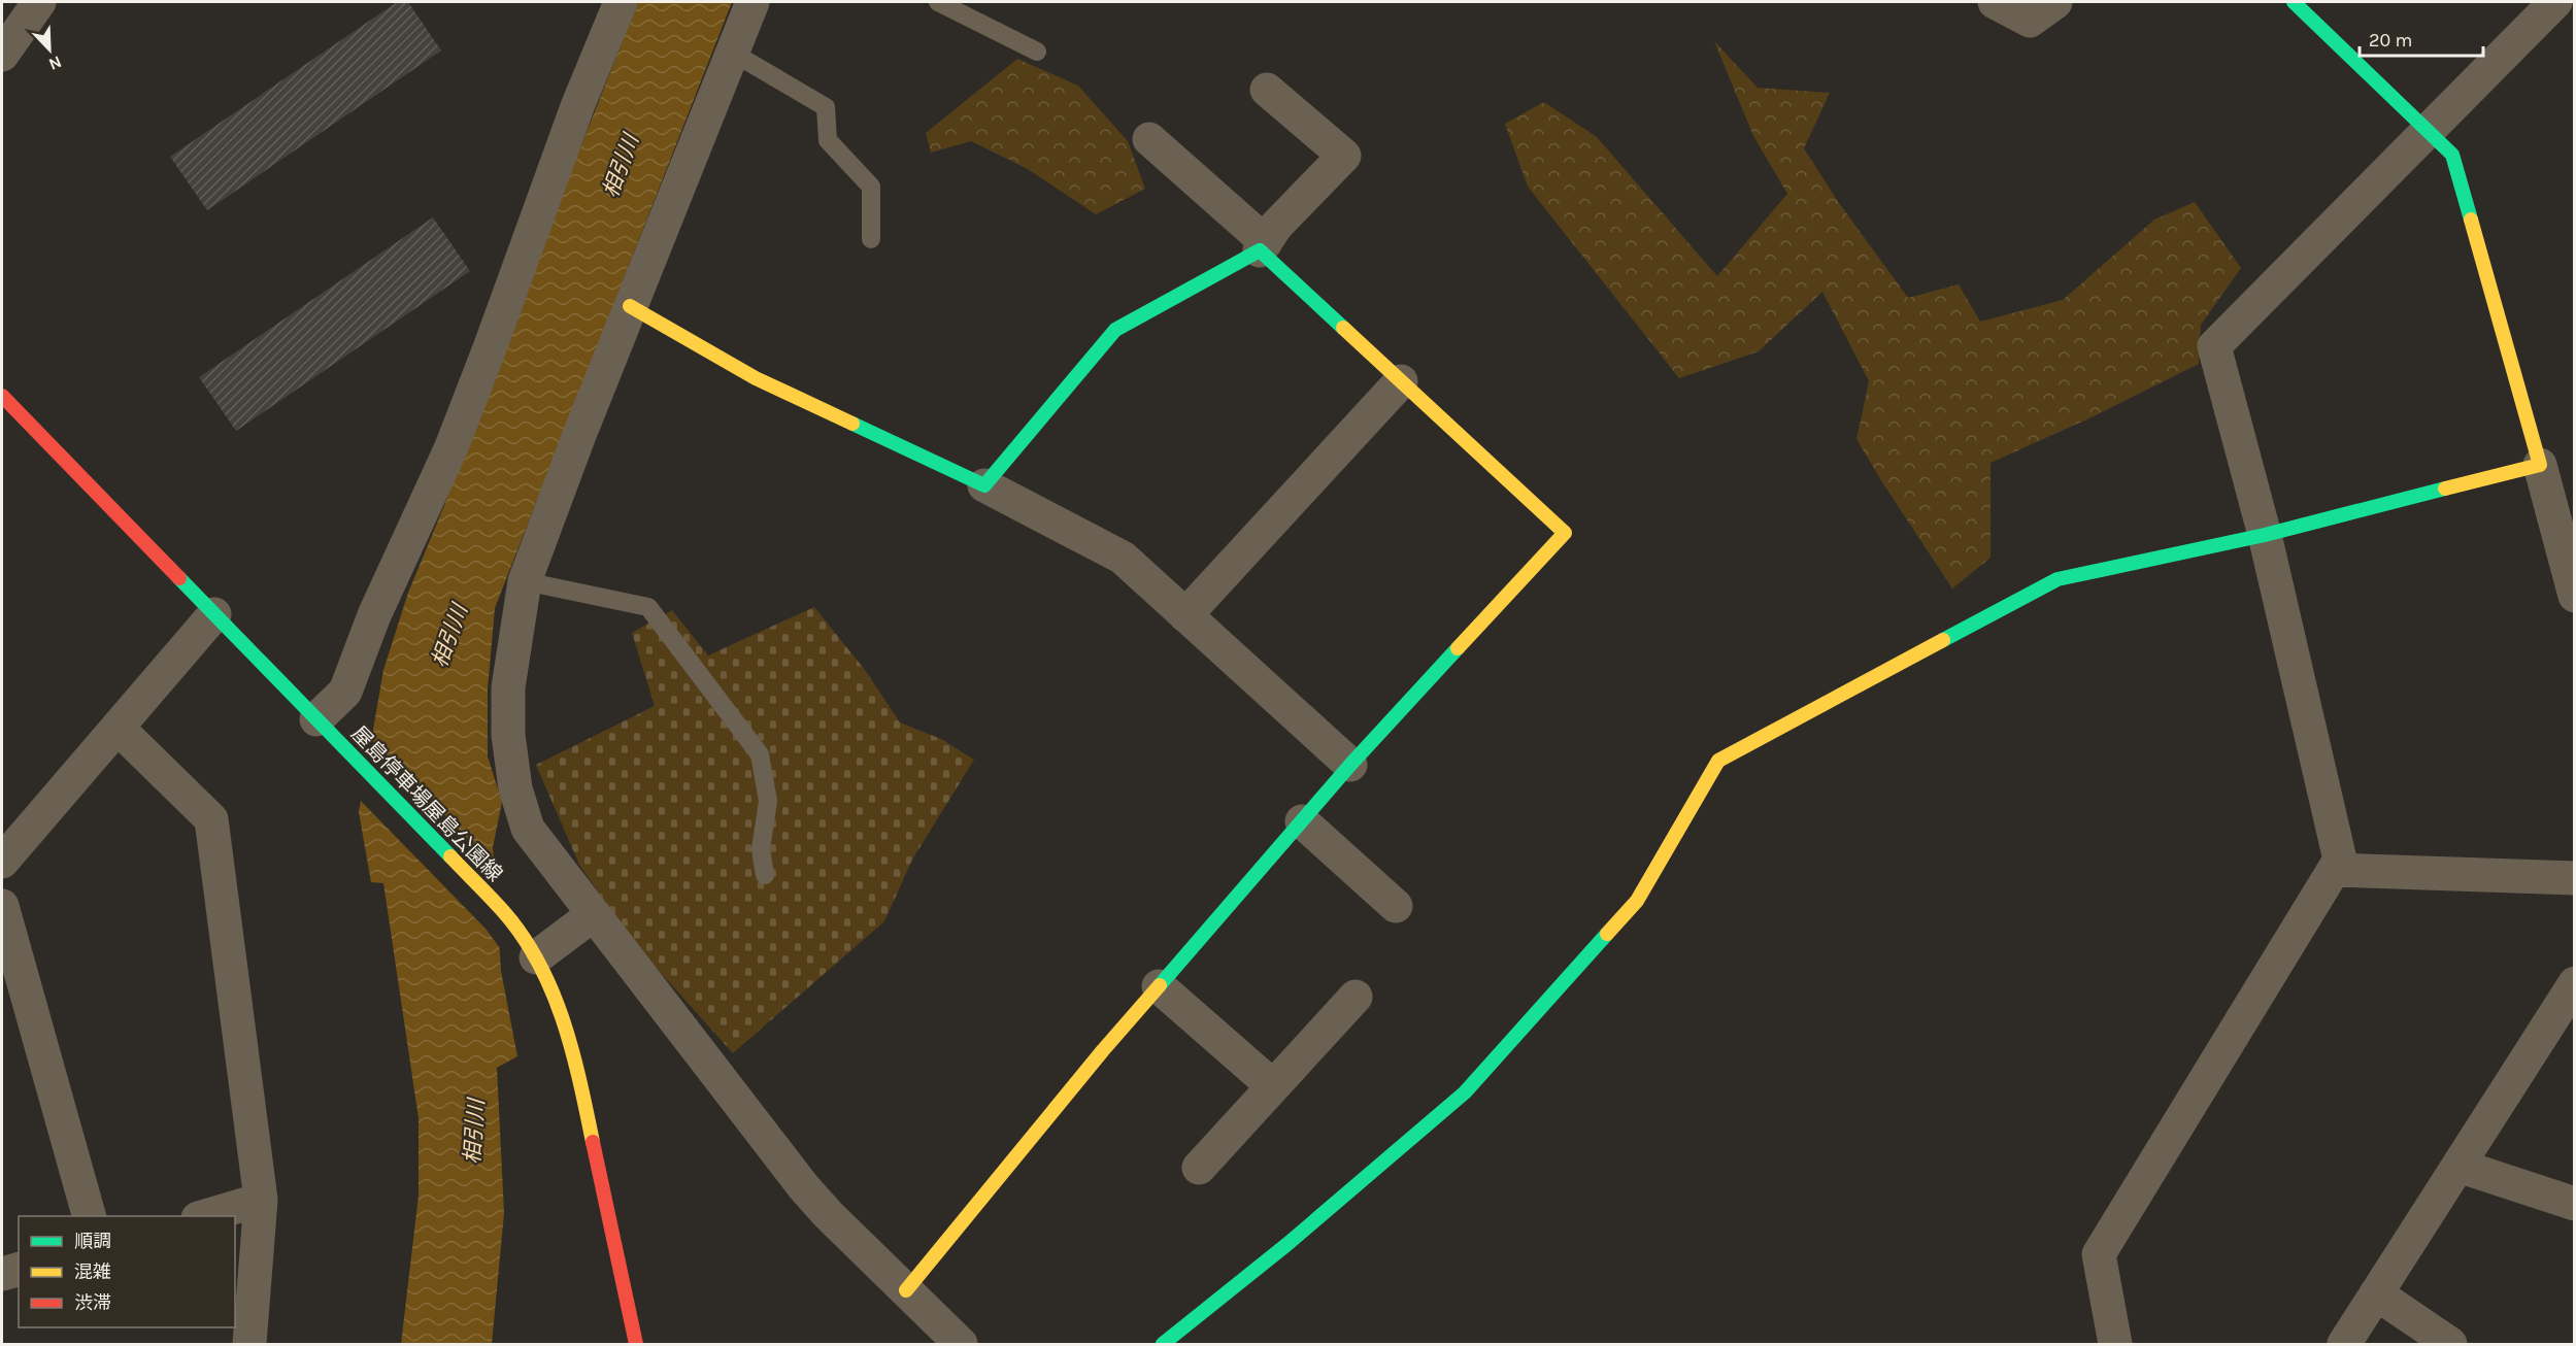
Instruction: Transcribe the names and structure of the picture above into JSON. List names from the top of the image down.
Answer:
{
  "streets": {
    "street": ["屋島停車場屋島公園線"]
  },
  "water": ["相引川"],
  "legend": ["順調", "混雑", "渋滞"],
  "scale_bar": "20 m",
  "north": "bottom right"
}
